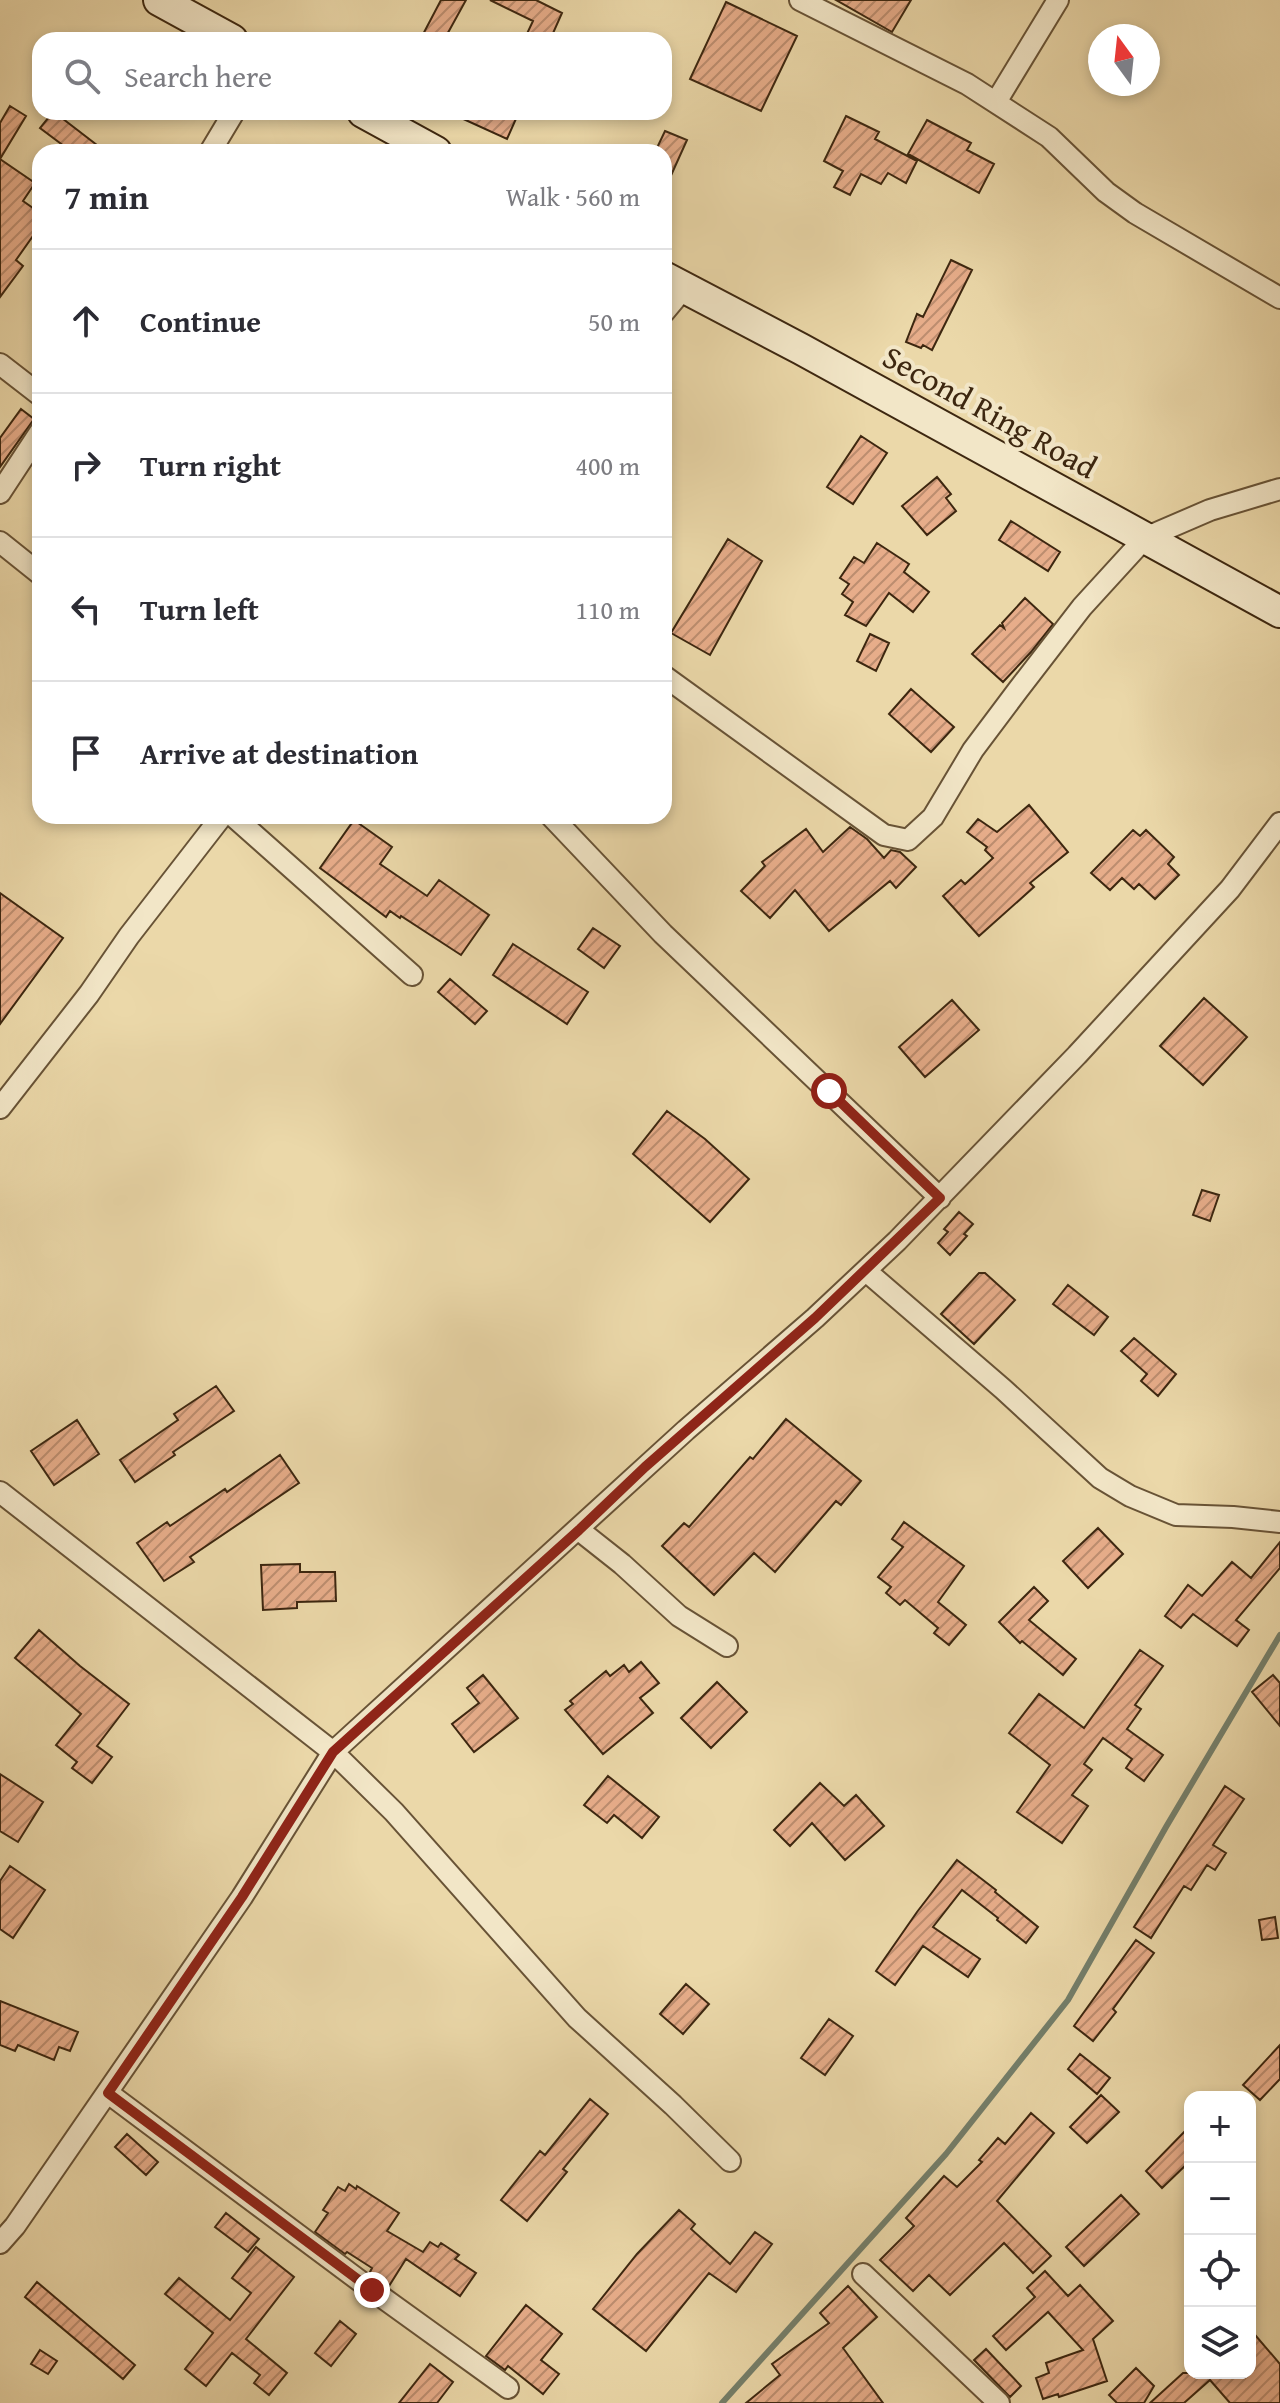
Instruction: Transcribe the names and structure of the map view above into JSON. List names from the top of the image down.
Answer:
{
  "streets": {
    "street": ["Second Ring Road"]
  },
  "north": "top",
  "page": {
    "search": "Search here",
    "heading": ["7 min", "Walk · 560 m"],
    "list": [
      ["Continue", "50 m"],
      ["Turn right", "400 m"],
      ["Turn left", "110 m"],
      "Arrive at destination"
    ],
    "map_buttons": ["+", "−"]
  }
}
